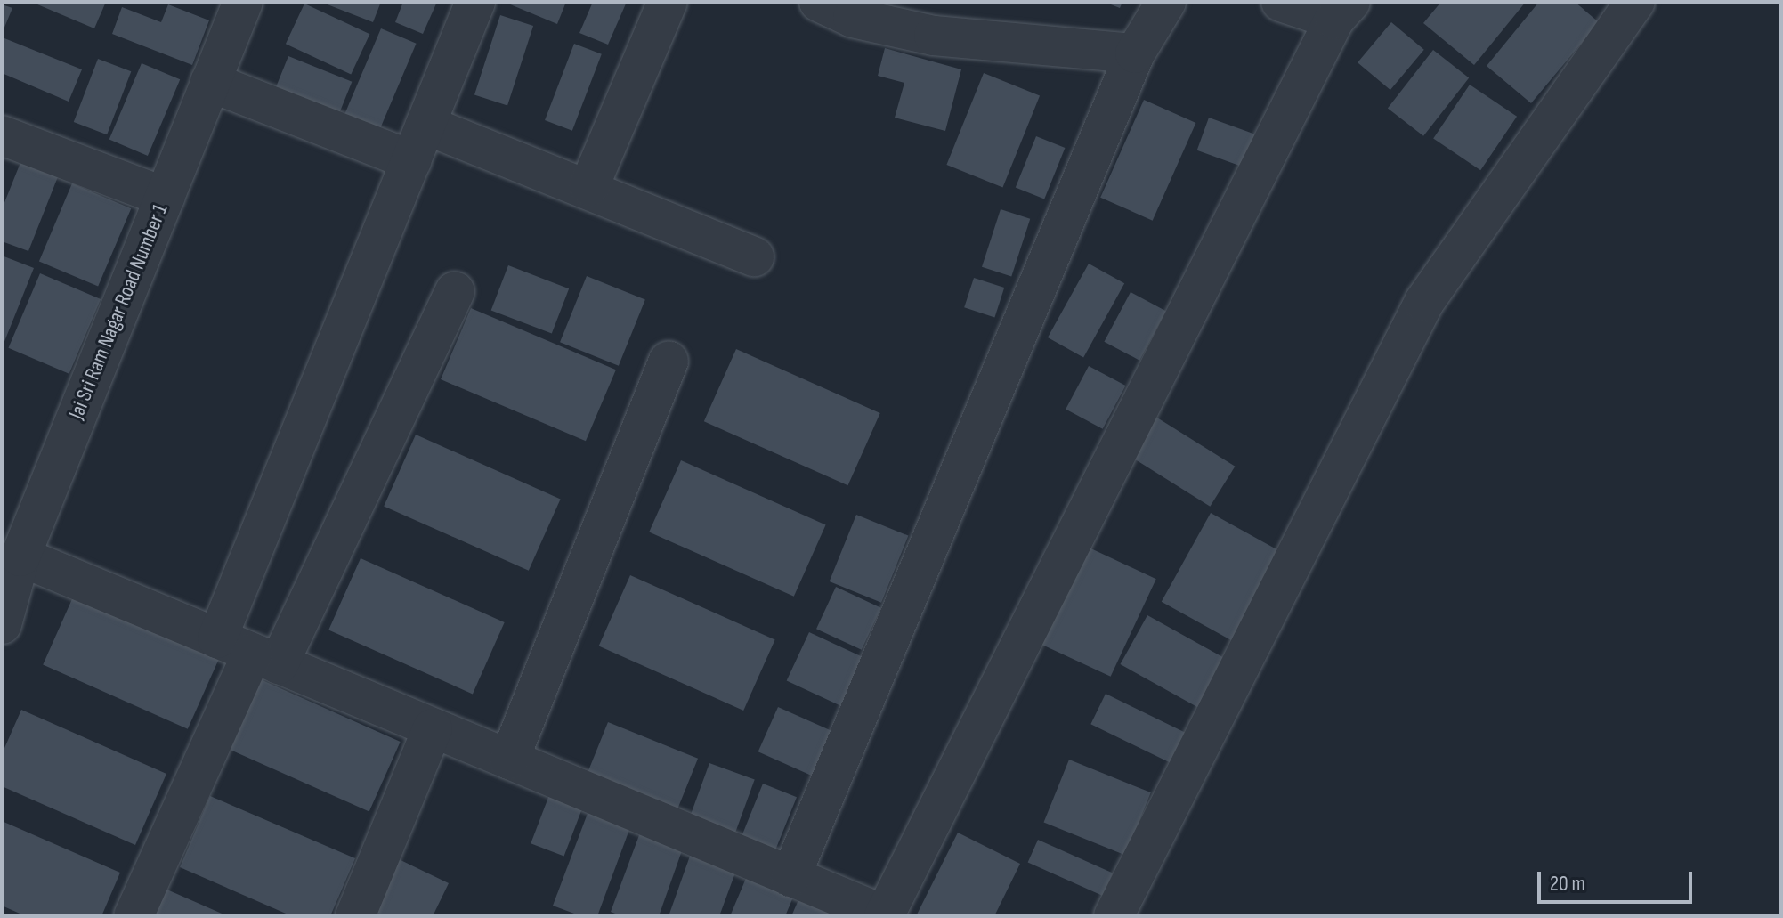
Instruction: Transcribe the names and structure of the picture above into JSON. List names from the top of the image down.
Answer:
{
  "streets": {
    "street": ["Jai Sri Ram Nagar Road Number 1"]
  },
  "scale_bar": "20 m"
}
